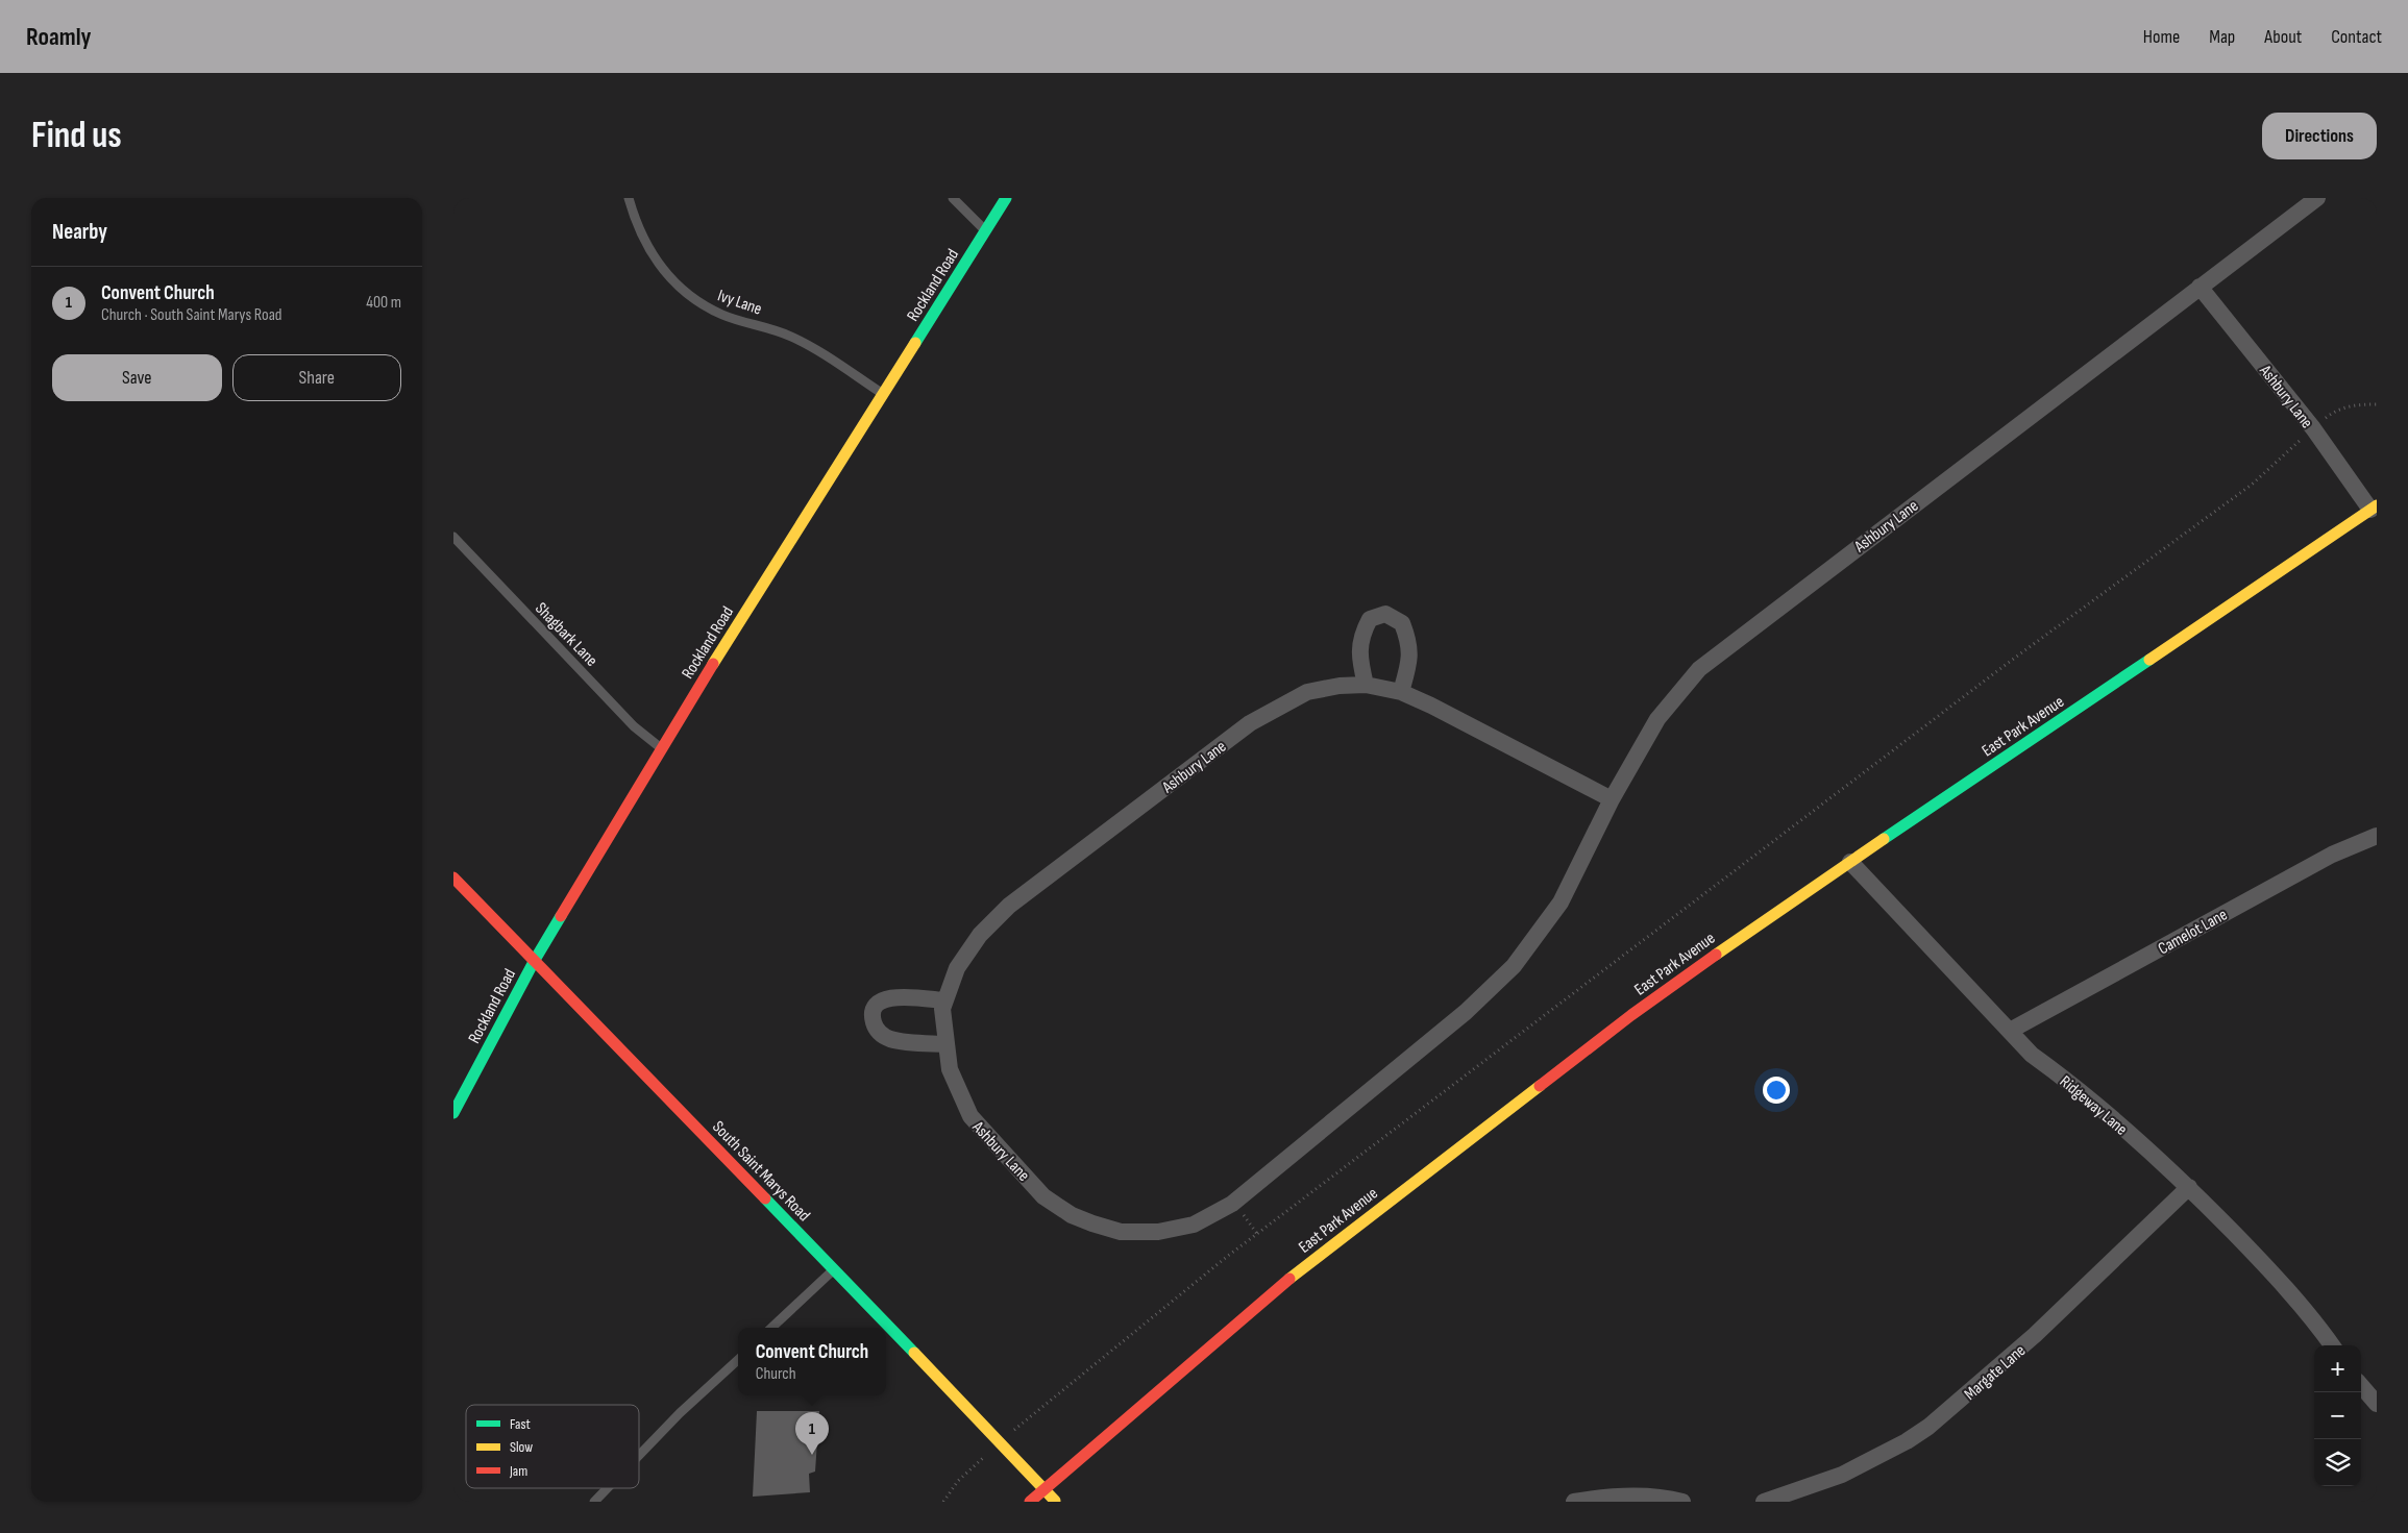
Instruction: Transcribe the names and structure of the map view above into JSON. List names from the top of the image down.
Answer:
{
  "streets": {
    "main road": ["Rockland Road", "East Park Avenue", "South Saint Marys Road"],
    "street": [
      "Ashbury Lane",
      "Camelot Lane",
      "Ridgeway Lane",
      "Margate Lane"
    ],
    "lane": ["Ivy Lane", "Shagbark Lane"]
  },
  "crossings": [
    ["Rockland Road", "Ivy Lane"],
    ["Rockland Road", "Shagbark Lane"],
    ["Rockland Road", "South Saint Marys Road"],
    ["Ashbury Lane", "East Park Avenue"],
    ["East Park Avenue", "Ridgeway Lane"],
    ["East Park Avenue", "South Saint Marys Road"],
    ["Camelot Lane", "Ridgeway Lane"],
    ["Ridgeway Lane", "Margate Lane"]
  ],
  "legend": ["Fast", "Slow", "Jam"],
  "page": {
    "header": "Roamly",
    "nav": [
      "Home",
      "Map",
      "About",
      "Contact"
    ],
    "buttons": [
      "Directions",
      ["Save", "Share"]
    ],
    "title": "Find us",
    "heading": "Nearby",
    "list": [
      {
        "mark": "1",
        "name": "Convent Church",
        "note": "Church · South Saint Marys Road",
        "value": "400 m"
      }
    ],
    "popup": ["Convent Church", "Church"],
    "map_buttons": ["+", "−"],
    "pins": "1"
  }
}
